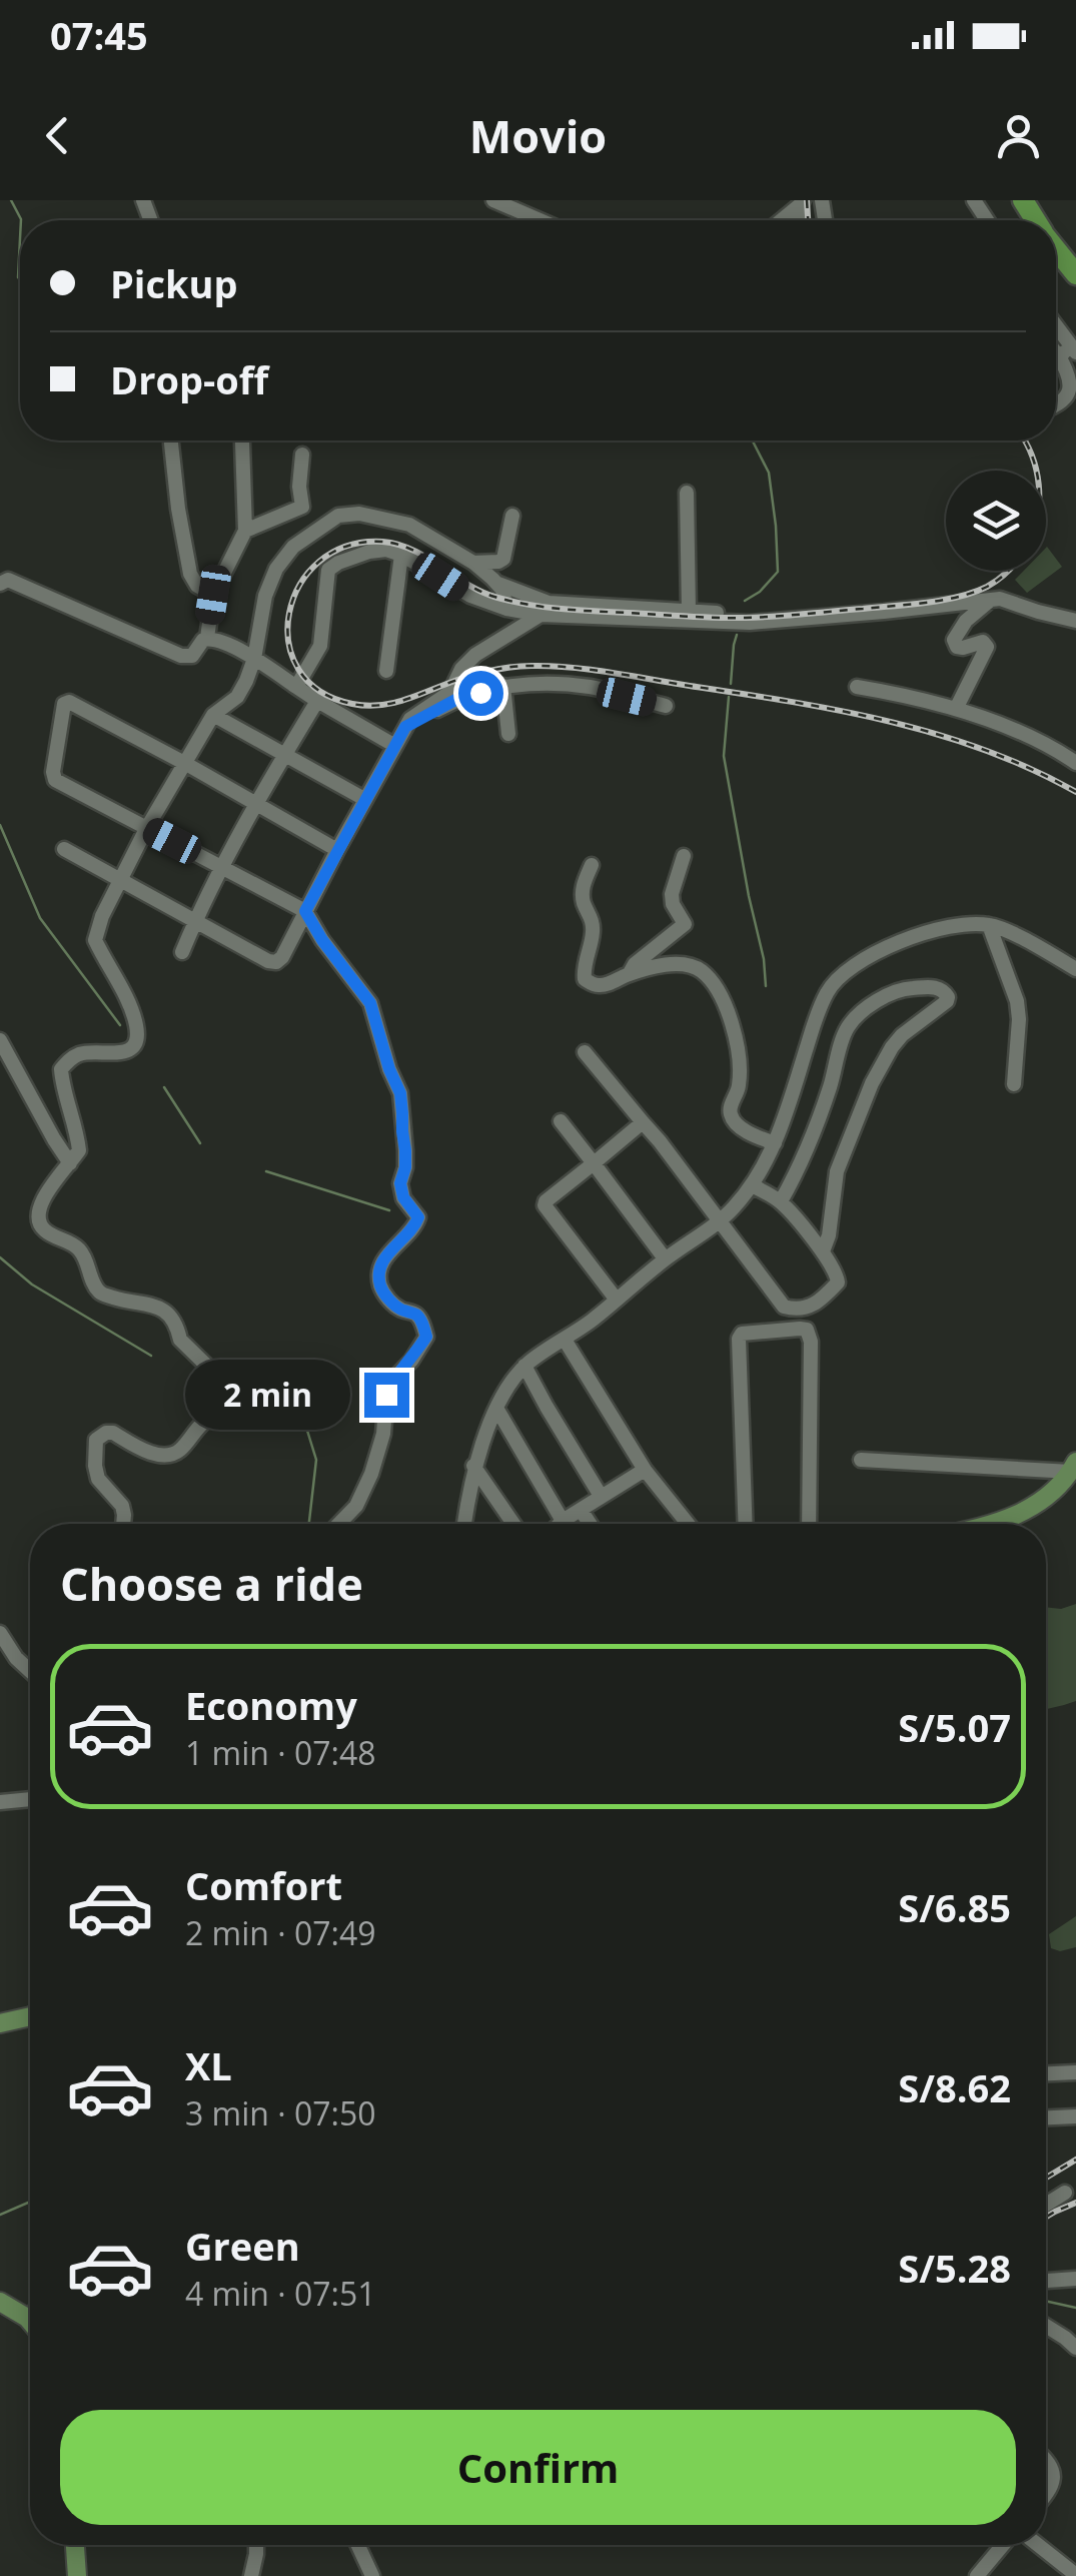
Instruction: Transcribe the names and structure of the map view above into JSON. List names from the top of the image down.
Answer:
{
  "page": {
    "status": "07:45",
    "header": "Movio",
    "banner": ["Pickup", "Drop-off"],
    "bubble": "2 min",
    "heading": "Choose a ride",
    "list": [
      {
        "name": "Economy",
        "note": "1 min · 07:48",
        "value": "S/5.07"
      },
      {
        "name": "Comfort",
        "note": "2 min · 07:49",
        "value": "S/6.85"
      },
      {
        "name": "XL",
        "note": "3 min · 07:50",
        "value": "S/8.62"
      },
      {
        "name": "Green",
        "note": "4 min · 07:51",
        "value": "S/5.28"
      }
    ],
    "buttons": "Confirm"
  }
}
